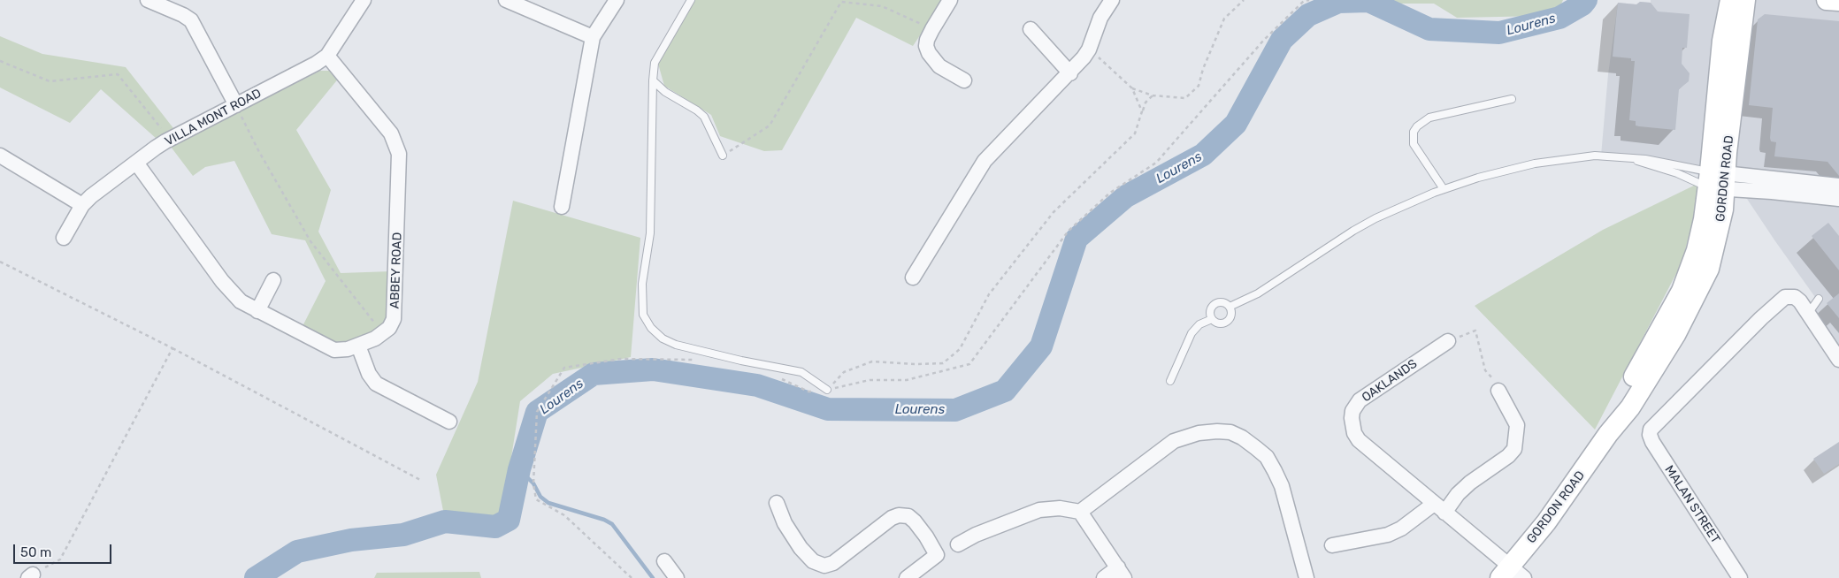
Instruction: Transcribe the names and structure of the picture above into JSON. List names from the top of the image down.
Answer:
{
  "streets": {
    "street": [
      "VILLA MONT ROAD",
      "GORDON ROAD",
      "ABBEY ROAD",
      "OAKLANDS",
      "MALAN STREET"
    ]
  },
  "crossings": [
    ["VILLA MONT ROAD", "ABBEY ROAD"],
    ["GORDON ROAD", "OAKLANDS"]
  ],
  "water": ["Lourens"],
  "scale_bar": "50 m"
}
